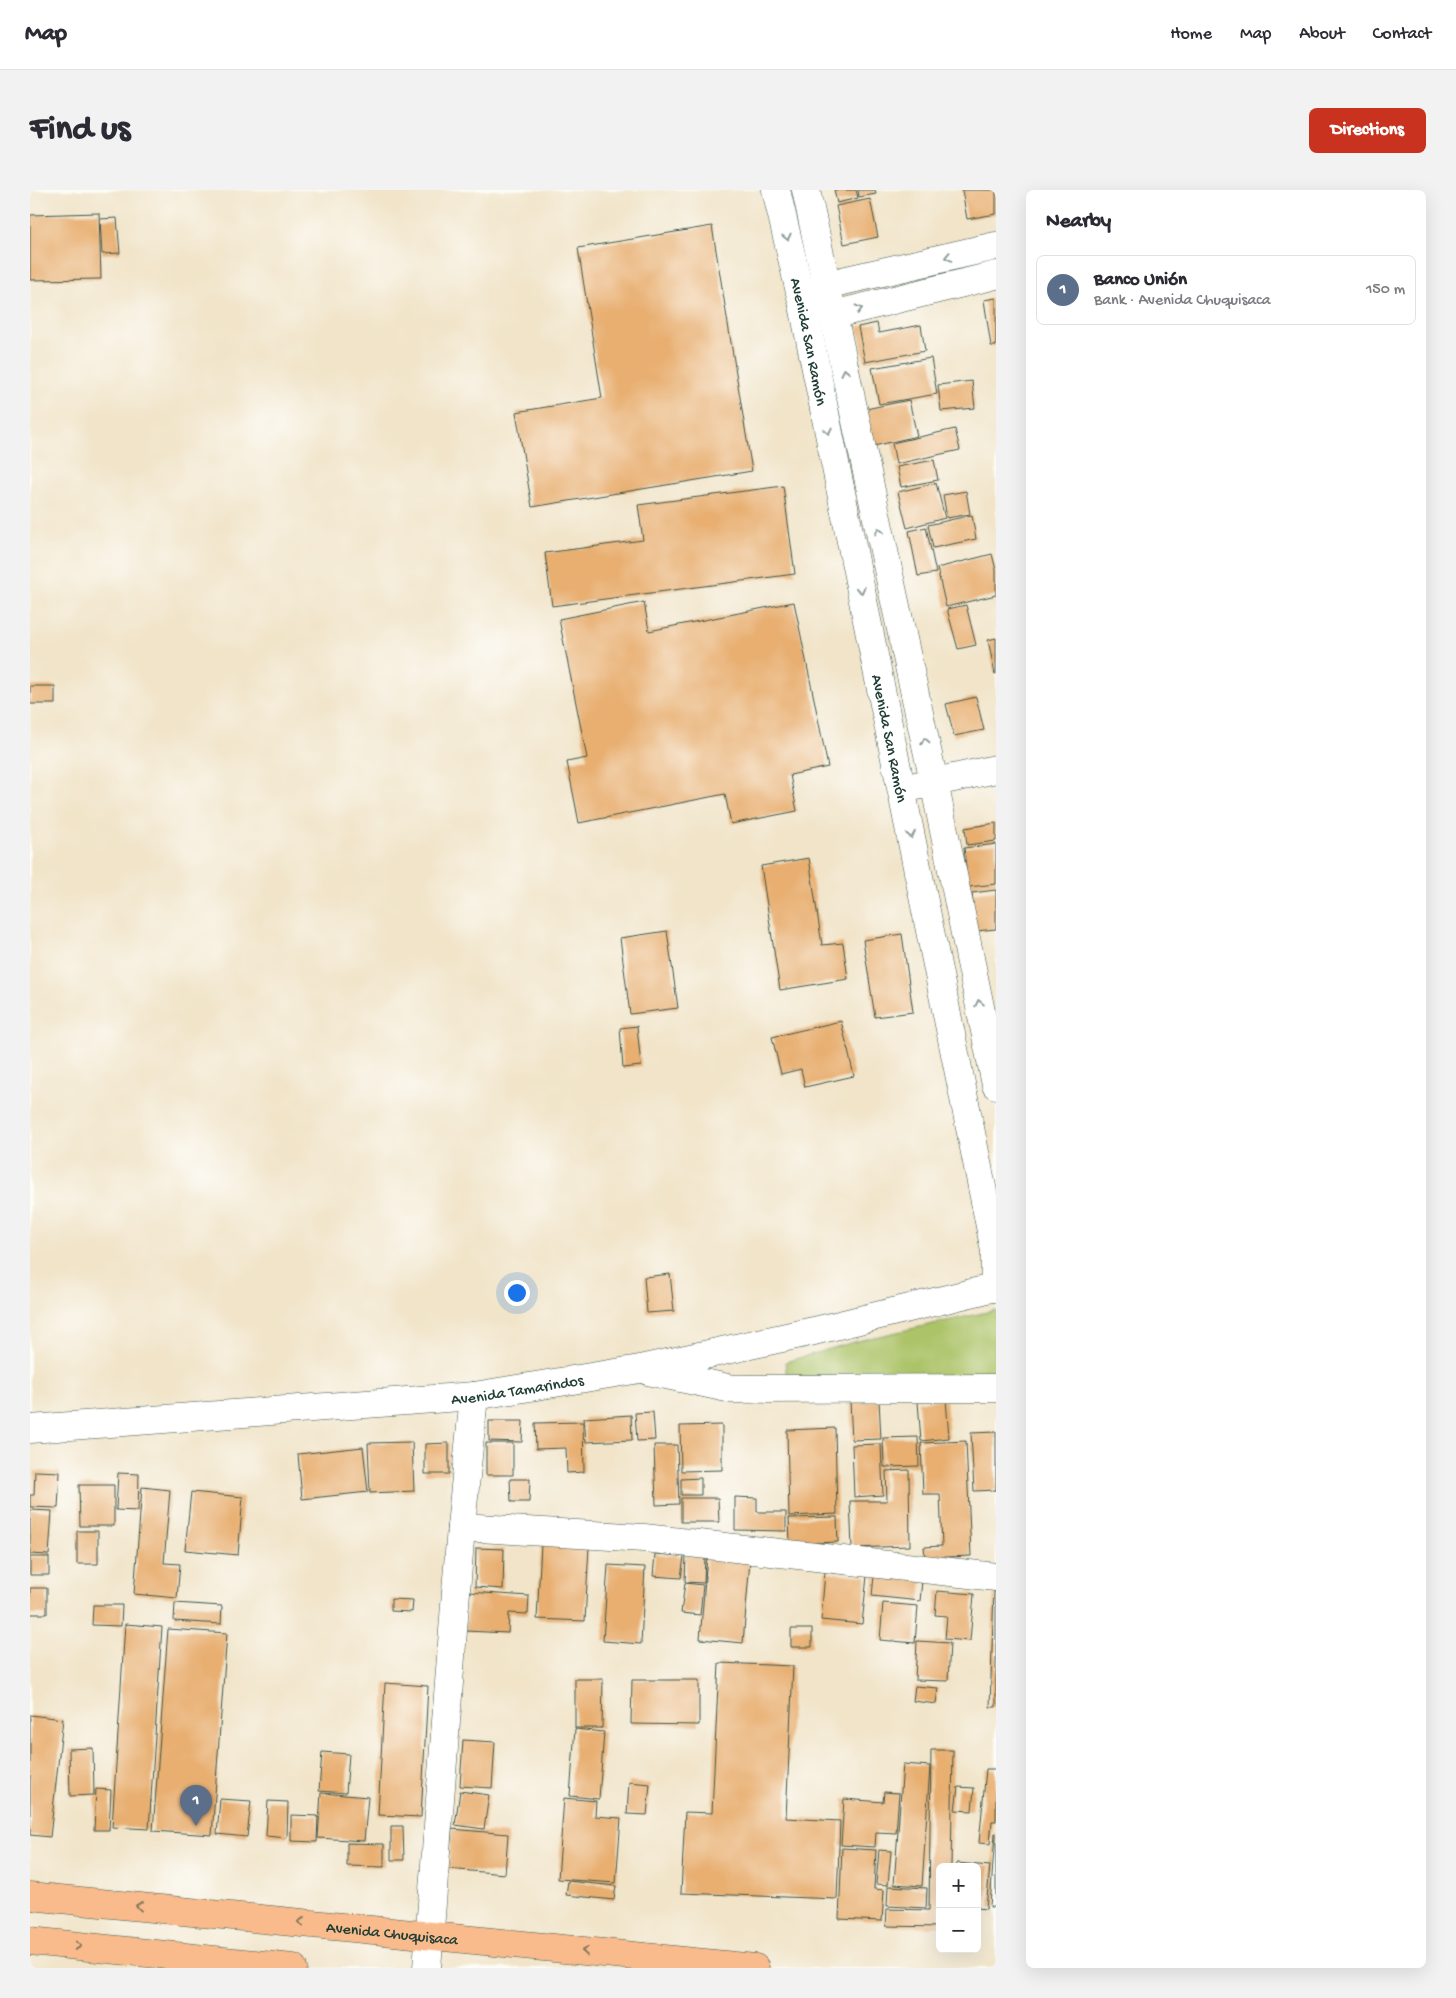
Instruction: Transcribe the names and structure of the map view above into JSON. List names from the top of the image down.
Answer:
{
  "streets": {
    "main road": ["Avenida Chuquisaca"],
    "street": ["Avenida San Ramón", "Avenida Tamarindos"]
  },
  "crossings": [
    ["Avenida San Ramón", "Avenida Tamarindos"]
  ],
  "page": {
    "header": "Map",
    "nav": [
      "Home",
      "Map",
      "About",
      "Contact"
    ],
    "buttons": "Directions",
    "title": "Find us",
    "heading": "Nearby",
    "list": [
      {
        "mark": "1",
        "name": "Banco Unión",
        "note": "Bank · Avenida Chuquisaca",
        "value": "150 m"
      }
    ],
    "pins": "1",
    "map_buttons": ["+", "−"]
  }
}
